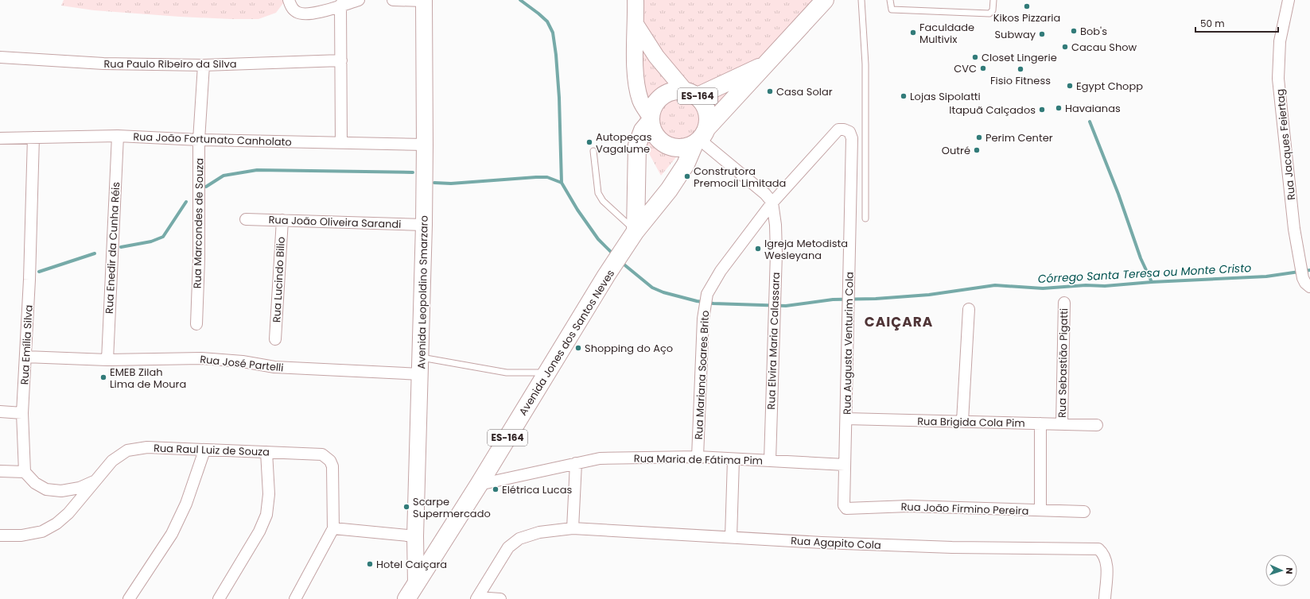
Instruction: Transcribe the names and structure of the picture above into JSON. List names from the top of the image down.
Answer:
{
  "streets": {
    "highway": ["ES-164", "Avenida Jones dos Santos Neves"],
    "street": [
      "Rua Paulo Ribeiro da Silva",
      "Rua João Fortunato Canholato",
      "Rua Jacques Feiertag",
      "Rua João Oliveira Sarandi",
      "Rua Marcondes de Souza",
      "Rua Enedir da Cunha Réis",
      "Rua Lucindo Bilio",
      "Avenida Leopoldino Smarzaro",
      "Rua Elvira Maria Calassara",
      "Rua Augusta Venturim Cola",
      "Rua Emília Silva",
      "Rua José Partelli",
      "Rua Sebastião Pigatti",
      "Rua Mariana Soares Brito",
      "Rua Brigida Cola Pim",
      "Rua Raul Luiz de Souza",
      "Rua Maria de Fátima Pim",
      "Rua João Firmino Pereira",
      "Rua Agapito Cola"
    ]
  },
  "crossings": [
    ["Rua Paulo Ribeiro da Silva", "Rua Marcondes de Souza"],
    ["Rua João Fortunato Canholato", "Rua Marcondes de Souza"],
    ["Rua João Fortunato Canholato", "Rua Enedir da Cunha Réis"],
    ["Rua João Fortunato Canholato", "Avenida Leopoldino Smarzaro"],
    ["Rua João Fortunato Canholato", "Rua Emília Silva"],
    ["Rua João Oliveira Sarandi", "Rua Lucindo Bilio"],
    ["Rua João Oliveira Sarandi", "Avenida Leopoldino Smarzaro"],
    ["Rua Enedir da Cunha Réis", "Rua José Partelli"],
    ["Avenida Leopoldino Smarzaro", "Avenida Jones dos Santos Neves"],
    ["Avenida Leopoldino Smarzaro", "Rua José Partelli"],
    ["Rua Elvira Maria Calassara", "Rua Mariana Soares Brito"],
    ["Rua Elvira Maria Calassara", "Rua Maria de Fátima Pim"],
    ["Avenida Jones dos Santos Neves", "Rua Maria de Fátima Pim"],
    ["Rua Augusta Venturim Cola", "Rua Mariana Soares Brito"],
    ["Rua Augusta Venturim Cola", "Rua Brigida Cola Pim"],
    ["Rua Augusta Venturim Cola", "Rua Maria de Fátima Pim"],
    ["Rua Augusta Venturim Cola", "Rua João Firmino Pereira"],
    ["Rua Emília Silva", "Rua José Partelli"],
    ["Rua Sebastião Pigatti", "Rua Brigida Cola Pim"],
    ["Rua Mariana Soares Brito", "Rua Maria de Fátima Pim"]
  ],
  "districts": ["CAIÇARA"],
  "water": ["Córrego Santa Teresa ou Monte Cristo"],
  "places": [
    "Kikos Pizzaria",
    "Bob's",
    "Faculdade Multivix",
    "Subway",
    "Cacau Show",
    "Closet Lingerie",
    "CVC",
    "Fisio Fitness",
    "Egypt Chopp",
    "Casa Solar",
    "Lojas Sipolatti",
    "Havaianas",
    "Itapuã Calçados",
    "Perim Center",
    "Autopeças Vagalume",
    "Outré",
    "Construtora Premocil Limitada",
    "Igreja Metodista Wesleyana",
    "Shopping do Aço",
    "EMEB Zilah Lima de Moura",
    "Elétrica Lucas",
    "Scarpe Supermercado",
    "Hotel Caiçara"
  ],
  "scale_bar": "50 m",
  "north": "right"
}
